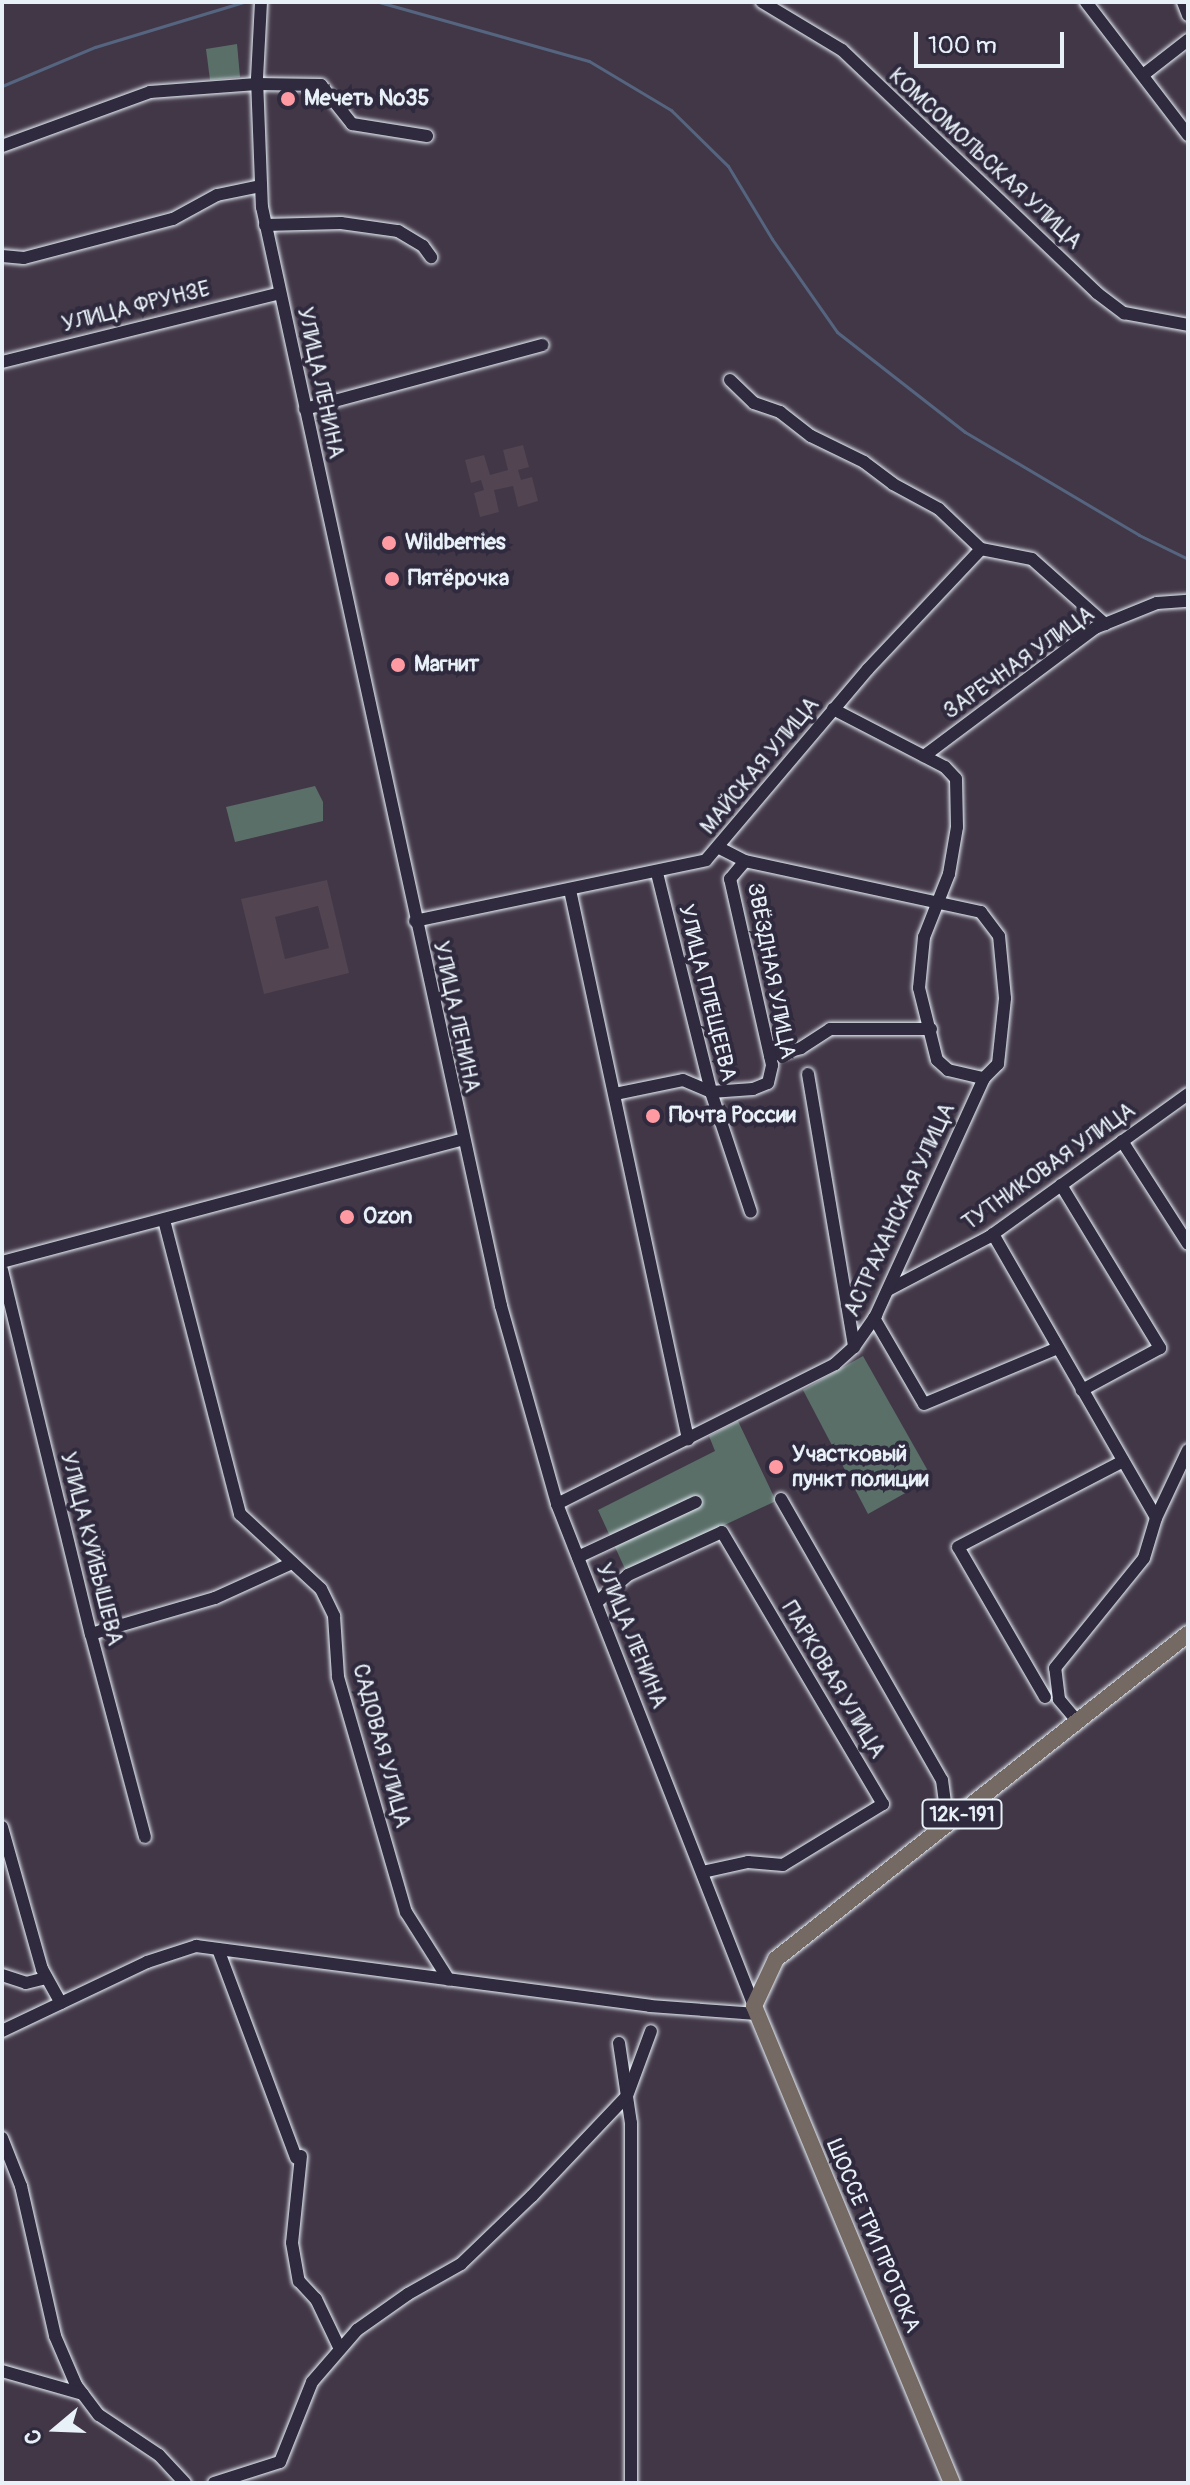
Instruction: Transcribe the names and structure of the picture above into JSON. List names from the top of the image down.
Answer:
{
  "streets": {
    "main road": ["12К-191", "ШОССЕ ТРИ ПРОТОКА"],
    "street": [
      "КОМСОМОЛЬСКАЯ УЛИЦА",
      "УЛИЦА ФРУНЗЕ",
      "УЛИЦА ЛЕНИНА",
      "ЗАРЕЧНАЯ УЛИЦА",
      "МАЙСКАЯ УЛИЦА",
      "ЗВЁЗДНАЯ УЛИЦА",
      "УЛИЦА ПЛЕЩЕЕВА",
      "ТУТНИКОВАЯ УЛИЦА",
      "АСТРАХАНСКАЯ УЛИЦА",
      "УЛИЦА КУЙБЫШЕВА",
      "ПАРКОВАЯ УЛИЦА",
      "САДОВАЯ УЛИЦА"
    ]
  },
  "crossings": [
    ["УЛИЦА ФРУНЗЕ", "УЛИЦА ЛЕНИНА"],
    ["УЛИЦА ЛЕНИНА", "МАЙСКАЯ УЛИЦА"],
    ["УЛИЦА ЛЕНИНА", "АСТРАХАНСКАЯ УЛИЦА"],
    ["УЛИЦА ЛЕНИНА", "ПАРКОВАЯ УЛИЦА"],
    ["УЛИЦА ЛЕНИНА", "12К-191"],
    ["УЛИЦА ЛЕНИНА", "ШОССЕ ТРИ ПРОТОКА"],
    ["МАЙСКАЯ УЛИЦА", "УЛИЦА ПЛЕЩЕЕВА"],
    ["МАЙСКАЯ УЛИЦА", "АСТРАХАНСКАЯ УЛИЦА"],
    ["ЗВЁЗДНАЯ УЛИЦА", "УЛИЦА ПЛЕЩЕЕВА"],
    ["ЗВЁЗДНАЯ УЛИЦА", "АСТРАХАНСКАЯ УЛИЦА"],
    ["ТУТНИКОВАЯ УЛИЦА", "АСТРАХАНСКАЯ УЛИЦА"],
    ["ПАРКОВАЯ УЛИЦА", "12К-191"],
    ["12К-191", "ШОССЕ ТРИ ПРОТОКА"]
  ],
  "places": [
    "Мечеть №35",
    "Wildberries",
    "Пятёрочка",
    "Магнит",
    "Почта России",
    "Ozon",
    "Участковый пункт полиции"
  ],
  "scale_bar": "100 m",
  "north": "left"
}
